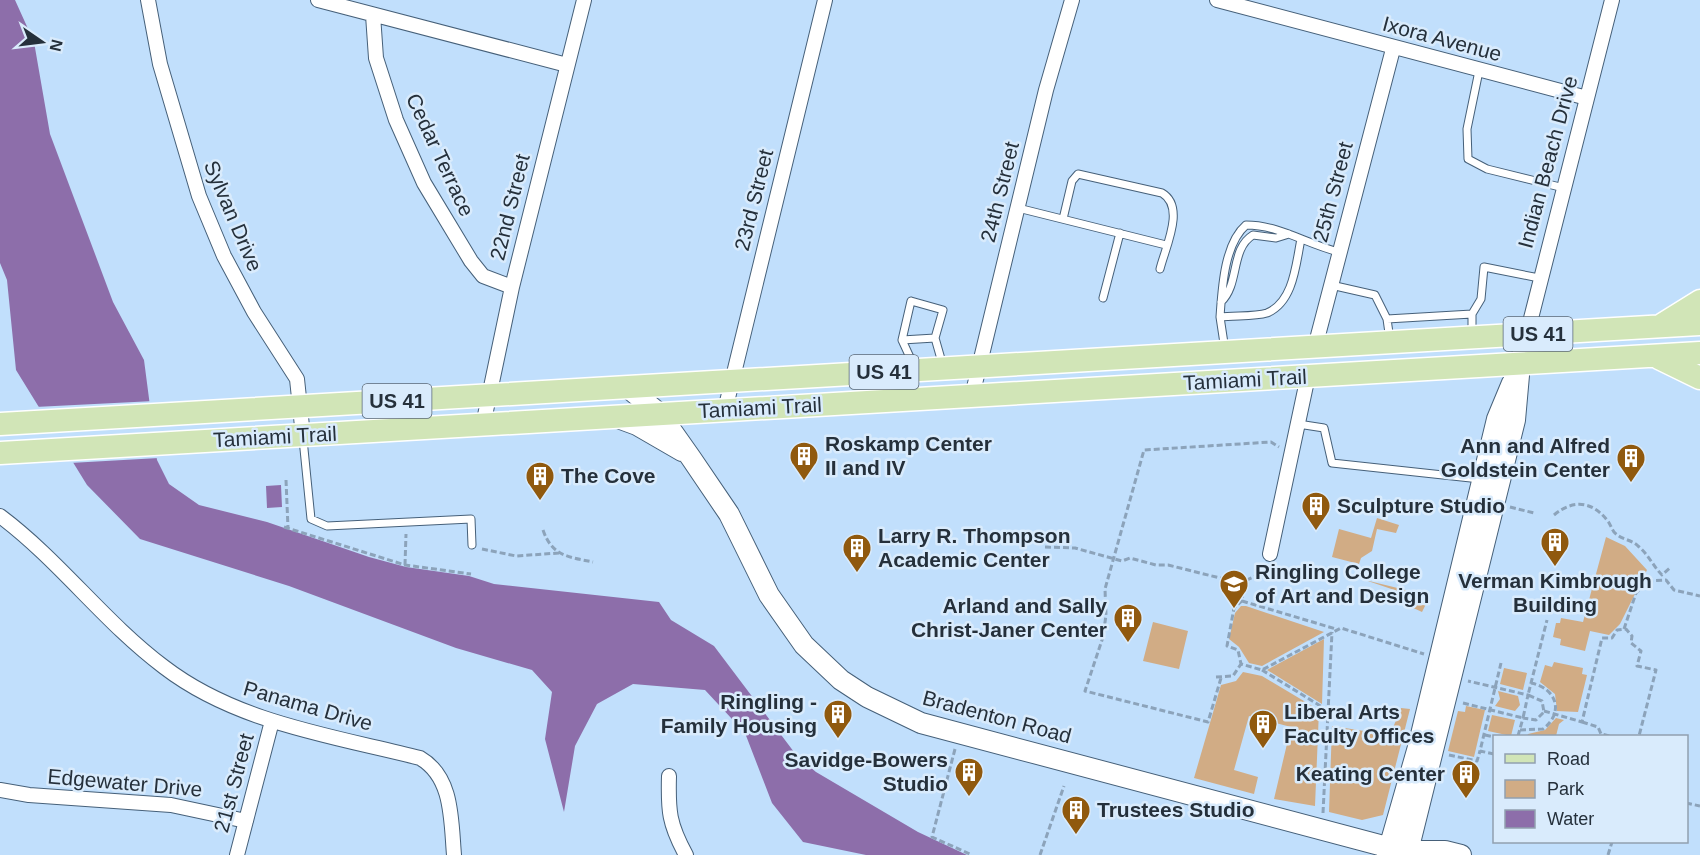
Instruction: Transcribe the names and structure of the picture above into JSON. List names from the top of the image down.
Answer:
{
  "streets": {
    "main road": ["US 41", "Tamiami Trail"],
    "street": [
      "Ixora Avenue",
      "Cedar Terrace",
      "Indian Beach Drive",
      "24th Street",
      "25th Street",
      "23rd Street",
      "22nd Street",
      "Sylvan Drive",
      "Panama Drive",
      "Bradenton Road",
      "Edgewater Drive",
      "21st Street"
    ]
  },
  "crossings": [
    ["Ixora Avenue", "Indian Beach Drive"],
    ["Ixora Avenue", "25th Street"],
    ["Cedar Terrace", "22nd Street"],
    ["Indian Beach Drive", "Tamiami Trail"],
    ["24th Street", "Tamiami Trail"],
    ["25th Street", "Tamiami Trail"],
    ["23rd Street", "Tamiami Trail"],
    ["22nd Street", "Tamiami Trail"],
    ["Sylvan Drive", "Tamiami Trail"],
    ["Tamiami Trail", "Bradenton Road"],
    ["Panama Drive", "21st Street"],
    ["Edgewater Drive", "21st Street"]
  ],
  "places": {
    "building": [
      "Roskamp Center II and IV",
      "Ann and Alfred Goldstein Center",
      "The Cove",
      "Sculpture Studio",
      "Verman Kimbrough Building",
      "Larry R. Thompson Academic Center",
      "Arland and Sally Christ-Janer Center",
      "Ringling - Family Housing",
      "Liberal Arts Faculty Offices",
      "Savidge-Bowers Studio",
      "Keating Center",
      "Trustees Studio"
    ],
    "school or university": ["Ringling College of Art and Design"]
  },
  "legend": ["Road", "Park", "Water"],
  "north": "right"
}
